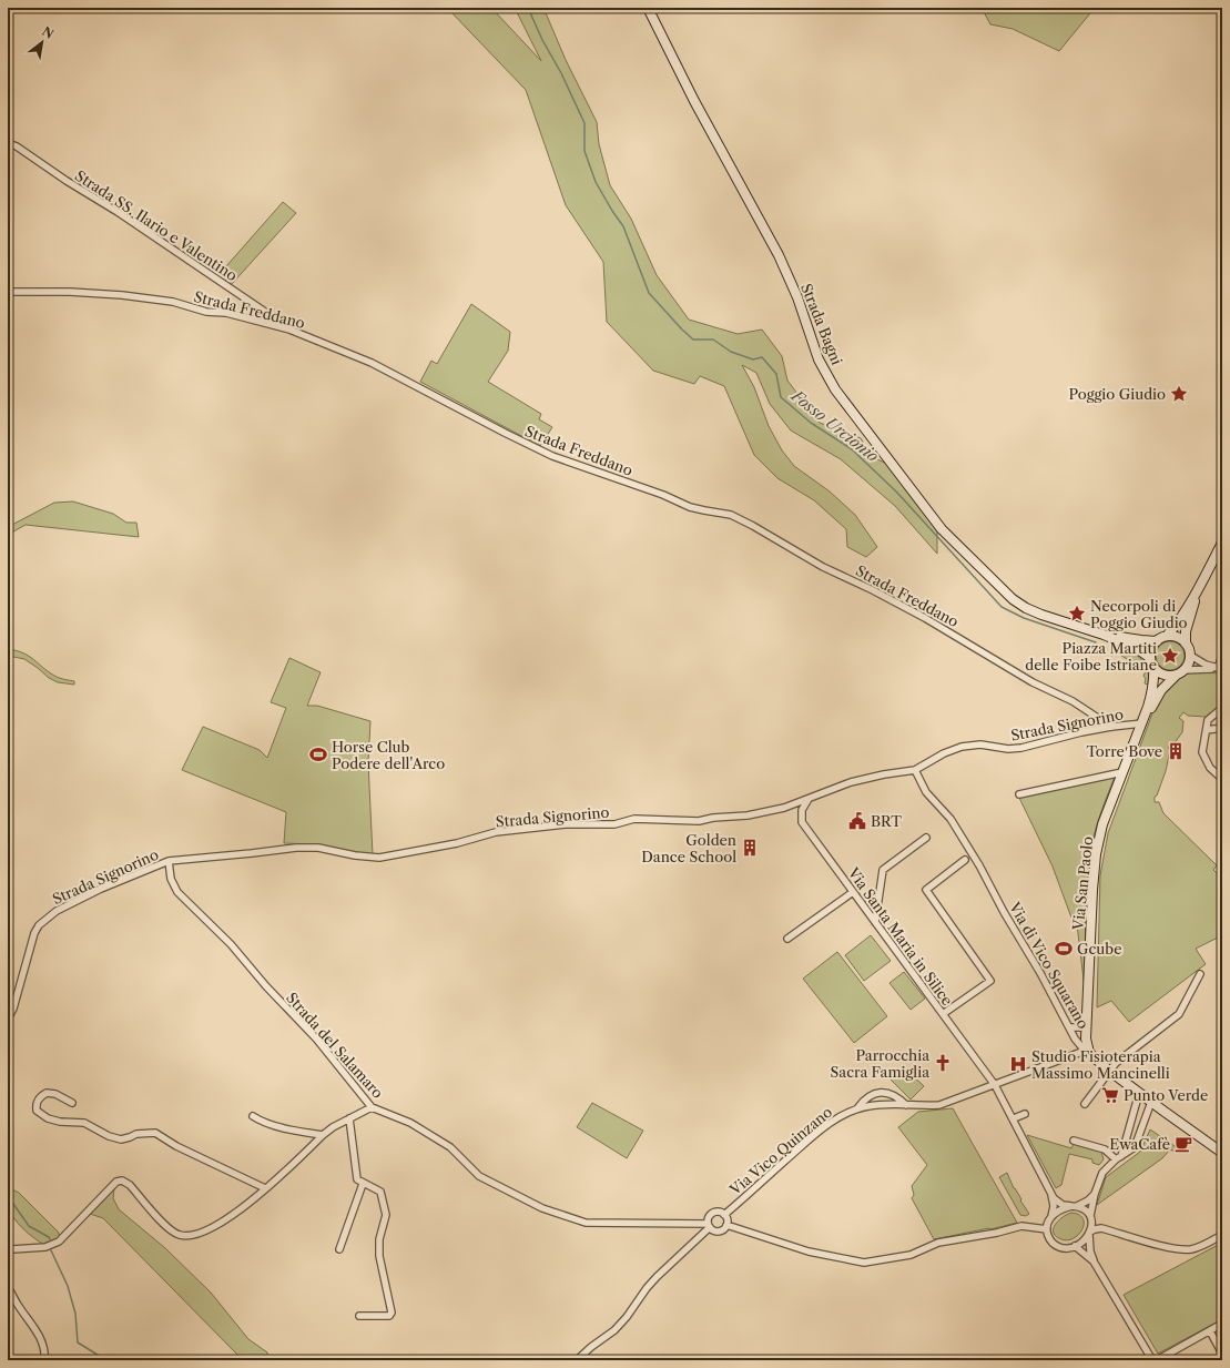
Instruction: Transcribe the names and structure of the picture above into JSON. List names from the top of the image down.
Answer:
{
  "streets": {
    "main road": ["Strada Bagni", "Via San Paolo", "Via di Vico Squarano"],
    "street": [
      "Strada SS. Ilario e Valentino",
      "Strada Freddano",
      "Strada Signorino",
      "Via Santa Maria in Silice",
      "Strada del Salamaro",
      "Via Vico Quinzano"
    ]
  },
  "crossings": [
    ["Strada SS. Ilario e Valentino", "Strada Freddano"],
    ["Strada Freddano", "Strada Signorino"],
    ["Strada Bagni", "Via San Paolo"],
    ["Strada Signorino", "Via San Paolo"],
    ["Strada Signorino", "Via Santa Maria in Silice"],
    ["Strada Signorino", "Via di Vico Squarano"],
    ["Strada Signorino", "Strada del Salamaro"],
    ["Via San Paolo", "Via di Vico Squarano"],
    ["Via San Paolo", "Via Vico Quinzano"],
    ["Via Santa Maria in Silice", "Via Vico Quinzano"],
    ["Via di Vico Squarano", "Via Vico Quinzano"],
    ["Strada del Salamaro", "Via Vico Quinzano"]
  ],
  "water": ["Fosso Urcionio"],
  "places": {
    "place": ["Poggio Giudio", "Necorpoli di Poggio Giudio", "Piazza Martiti delle Foibe Istriane"],
    "building": ["Torre Bove", "Golden Dance School"],
    "sports": ["Horse Club Podere dell'Arco", "Gcube"],
    "public building": ["BRT"],
    "church": ["Parrocchia Sacra Famiglia"],
    "hospital": ["Studio Fisioterapia Massimo Mancinelli"],
    "supermarket": ["Punto Verde"],
    "cafe": ["EwaCafè"]
  },
  "north": "top right"
}
